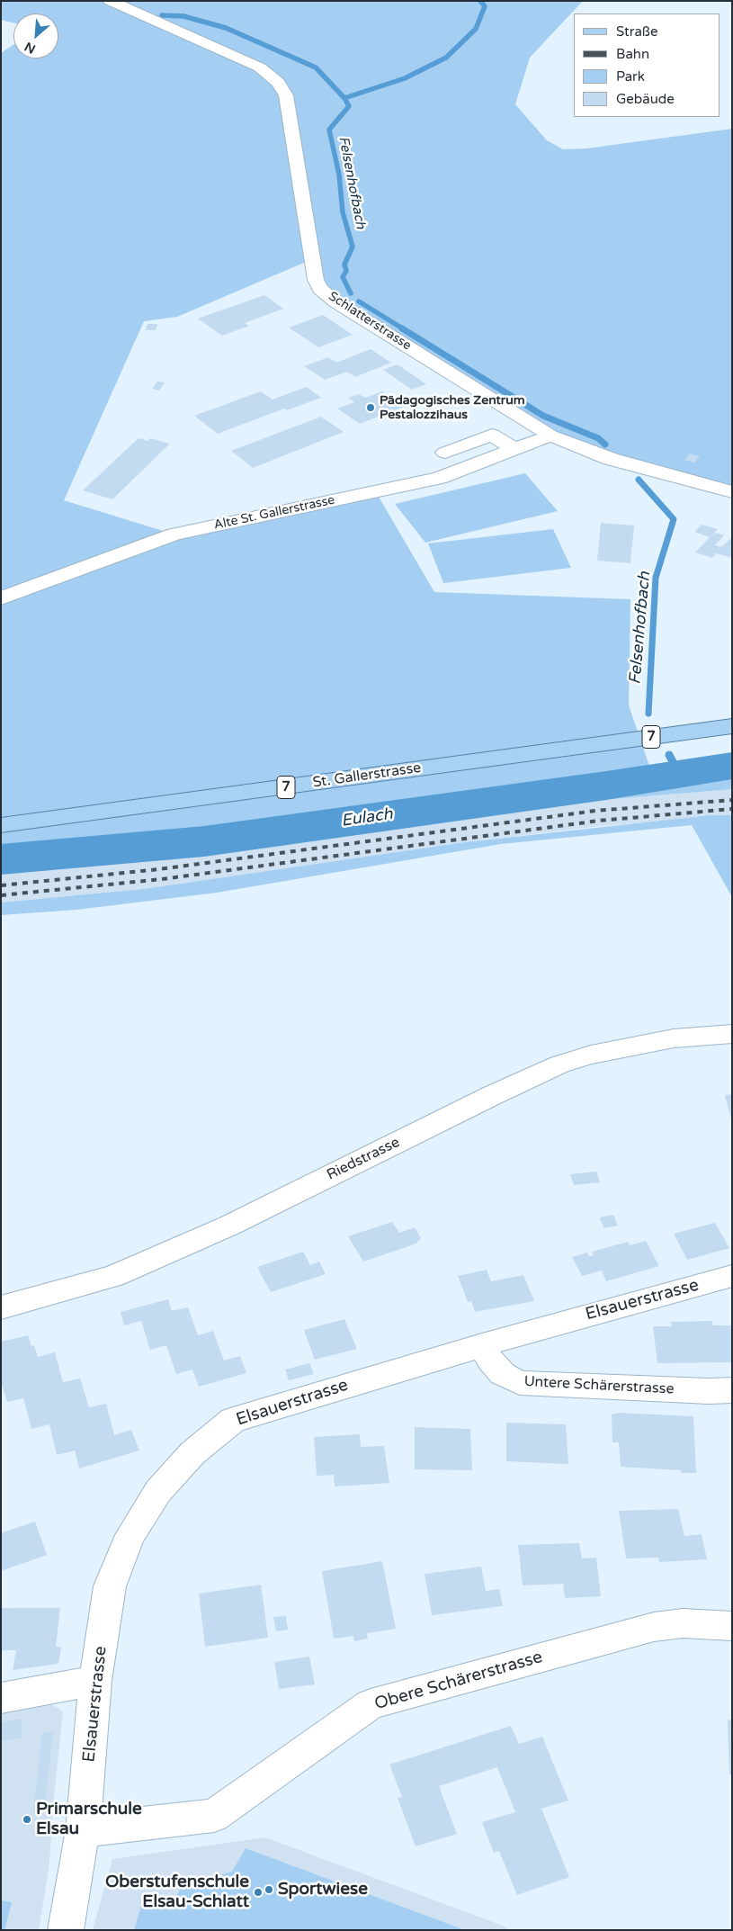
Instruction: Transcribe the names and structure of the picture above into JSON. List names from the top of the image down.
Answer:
{
  "streets": {
    "main road": ["7", "St. Gallerstrasse"],
    "street": [
      "Schlatterstrasse",
      "Alte St. Gallerstrasse",
      "Riedstrasse",
      "Elsauerstrasse",
      "Untere Schärerstrasse",
      "Obere Schärerstrasse"
    ]
  },
  "crossings": [
    ["Schlatterstrasse", "Alte St. Gallerstrasse"],
    ["Elsauerstrasse", "Untere Schärerstrasse"],
    ["Elsauerstrasse", "Obere Schärerstrasse"]
  ],
  "water": ["Felsenhofbach", "Eulach"],
  "places": [
    "Pädagogisches Zentrum Pestalozzihaus",
    "Primarschule Elsau",
    "Sportwiese",
    "Oberstufenschule Elsau-Schlatt"
  ],
  "legend": [
    "Straße",
    "Bahn",
    "Park",
    "Gebäude"
  ],
  "north": "bottom left"
}
